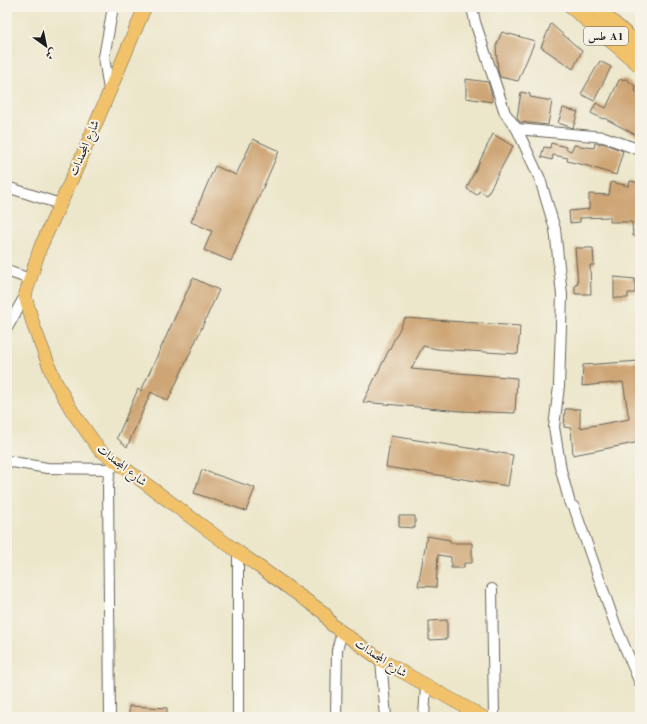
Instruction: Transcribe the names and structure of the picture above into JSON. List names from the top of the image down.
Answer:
{
  "streets": {
    "highway": ["طس A1"],
    "main road": ["شارع المجمدات"]
  },
  "north": "bottom right"
}
